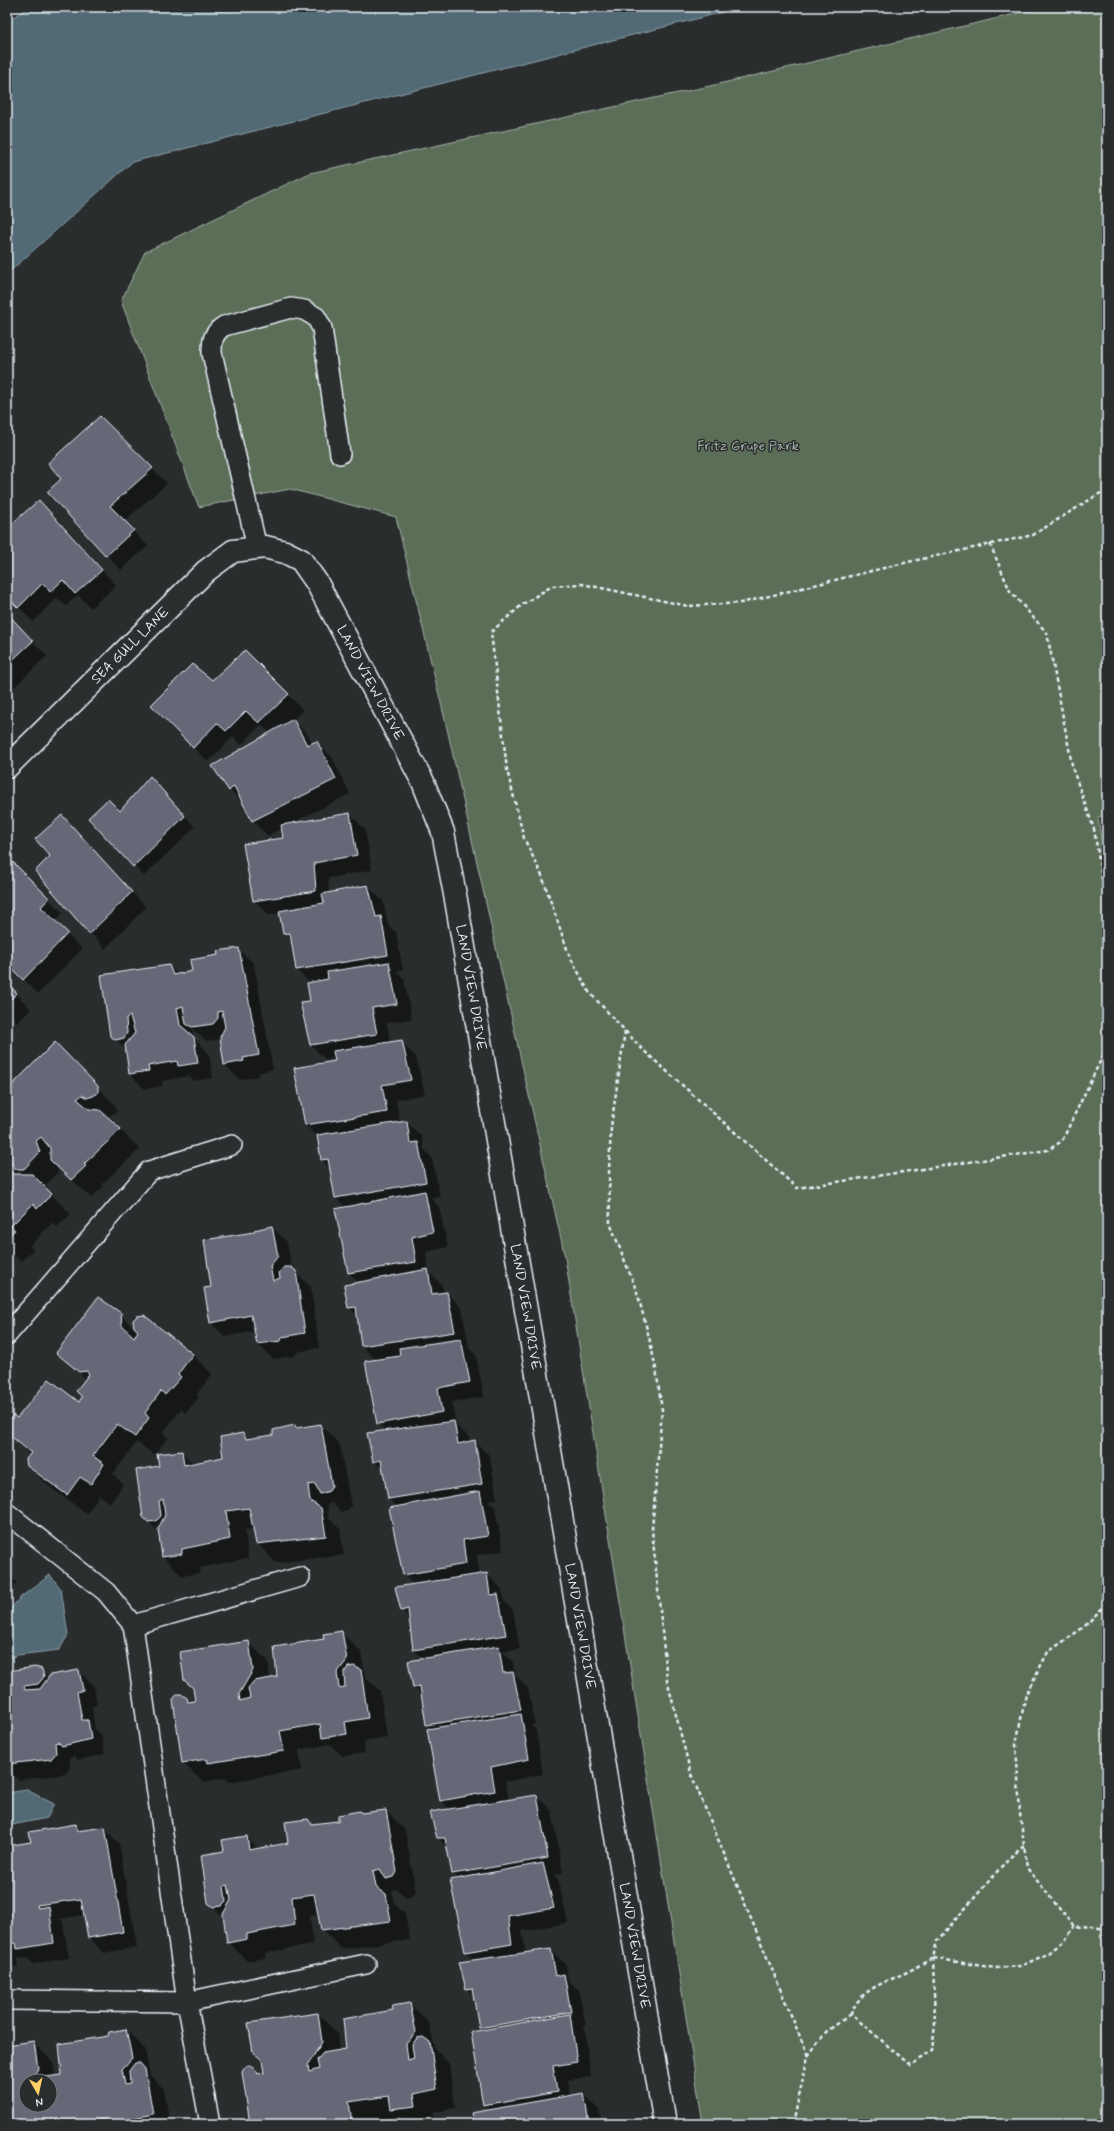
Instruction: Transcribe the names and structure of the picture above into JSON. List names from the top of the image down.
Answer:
{
  "streets": {
    "street": ["SEA GULL LANE", "LAND VIEW DRIVE"]
  },
  "crossings": [
    ["SEA GULL LANE", "LAND VIEW DRIVE"]
  ],
  "parks": ["Fritz Grupe Park"],
  "north": "bottom"
}
